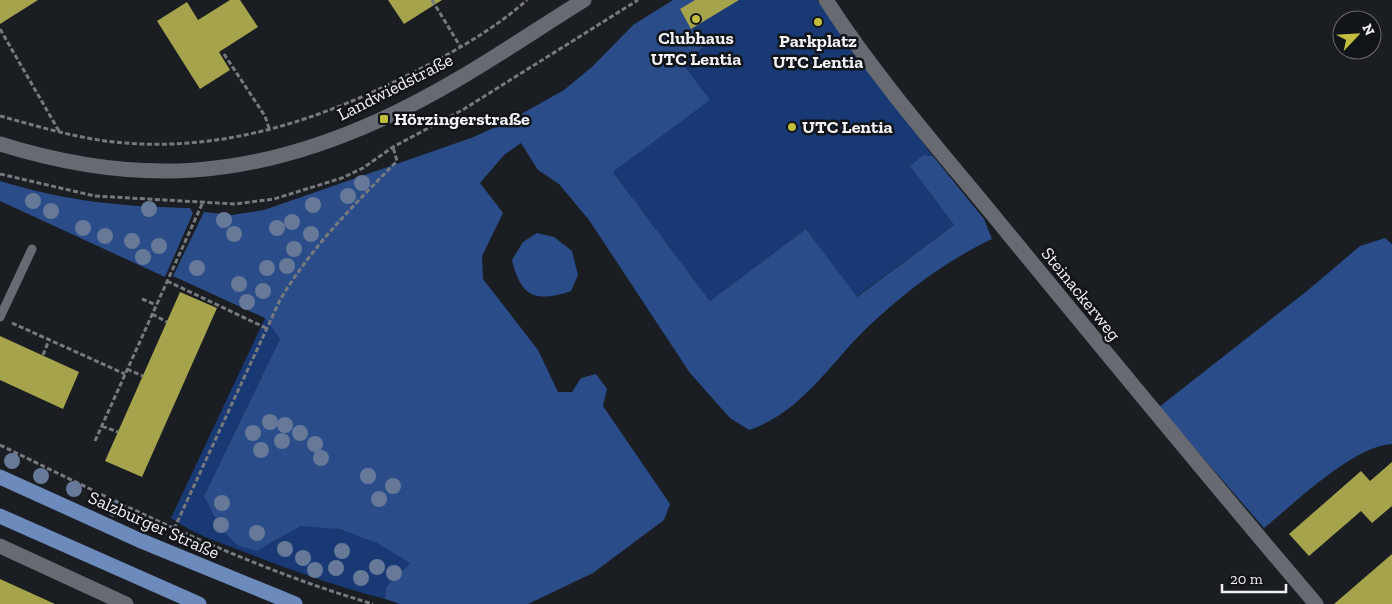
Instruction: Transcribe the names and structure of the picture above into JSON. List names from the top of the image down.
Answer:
{
  "streets": {
    "main road": ["Salzburger Straße"],
    "street": ["Landwiedstraße", "Steinackerweg"]
  },
  "places": {
    "other": ["Clubhaus UTC Lentia", "Parkplatz UTC Lentia", "UTC Lentia"],
    "transit": ["Hörzingerstraße"]
  },
  "scale_bar": "20 m",
  "north": "top right"
}
